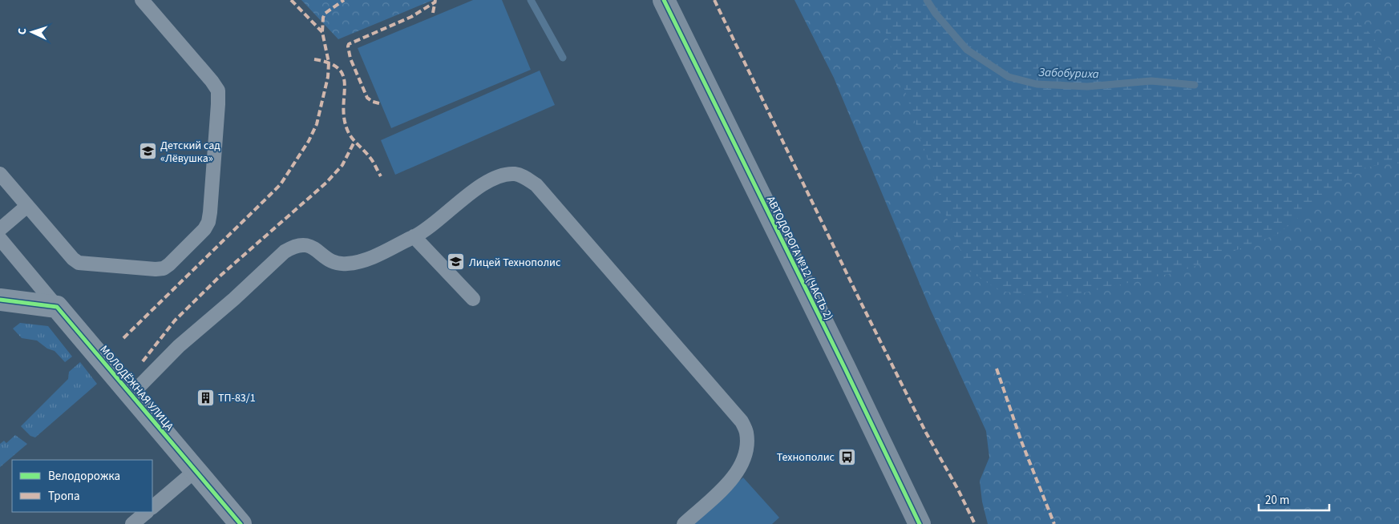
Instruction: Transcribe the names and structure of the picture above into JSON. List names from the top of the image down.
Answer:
{
  "streets": {
    "street": ["АВТОДОРОГА №12 (ЧАСТЬ 2)", "МОЛОДЁЖНАЯ УЛИЦА"]
  },
  "water": ["Забобуриха"],
  "places": {
    "school or university": ["Детский сад «Лёвушка»", "Лицей Технополис"],
    "building": ["ТП-83/1"],
    "bus stop": ["Технополис"]
  },
  "legend": ["Велодорожка", "Тропа"],
  "scale_bar": "20 m",
  "north": "left"
}
